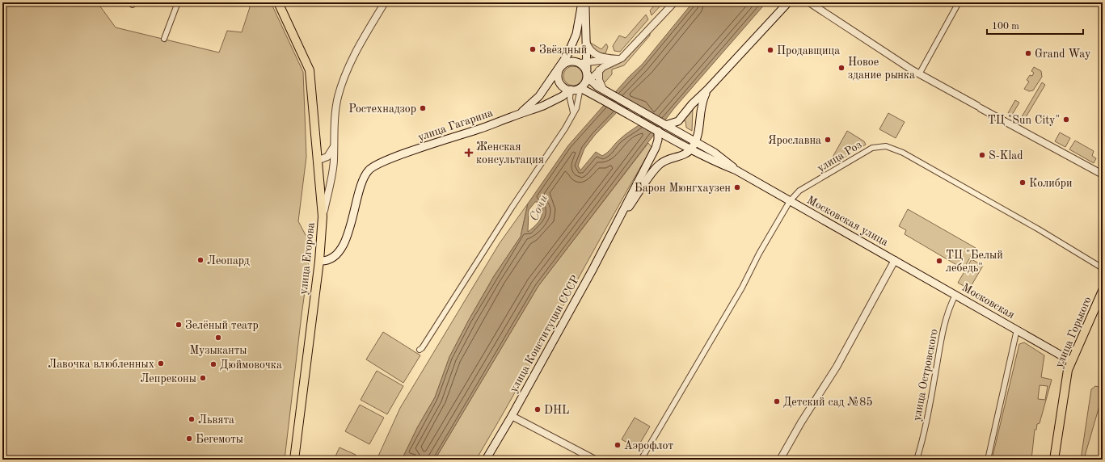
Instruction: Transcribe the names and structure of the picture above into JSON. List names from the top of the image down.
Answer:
{
  "streets": {
    "main road": [
      "улица Гагарина",
      "Московская улица",
      "улица Егорова",
      "Московская",
      "улица Горького",
      "улица Конституции СССР"
    ],
    "street": ["улица Роз", "улица Островского"]
  },
  "crossings": [
    ["улица Гагарина", "улица Егорова"],
    ["улица Роз", "Московская улица"],
    ["Московская улица", "Московская"],
    ["Московская", "улица Горького"],
    ["Московская", "улица Островского"]
  ],
  "water": ["Сочи"],
  "places": {
    "other": [
      "Звёздный",
      "Продавщица",
      "Grand Way",
      "Новое здание рынка",
      "Ростехнадзор",
      "ТЦ \"Sun City\"",
      "Ярославна",
      "S-Klad",
      "Колибри",
      "Барон Мюнгхаузен",
      "Леопард",
      "ТЦ \"Белый лебедь\"",
      "Зелёный театр",
      "Музыканты",
      "Лавочка влюбленных",
      "Дюймовочка",
      "Лепреконы",
      "Детский сад №85",
      "DHL",
      "Львята",
      "Бегемоты",
      "Аэрофлот"
    ],
    "health": ["Женская консультация"]
  },
  "scale_bar": "100 m"
}
